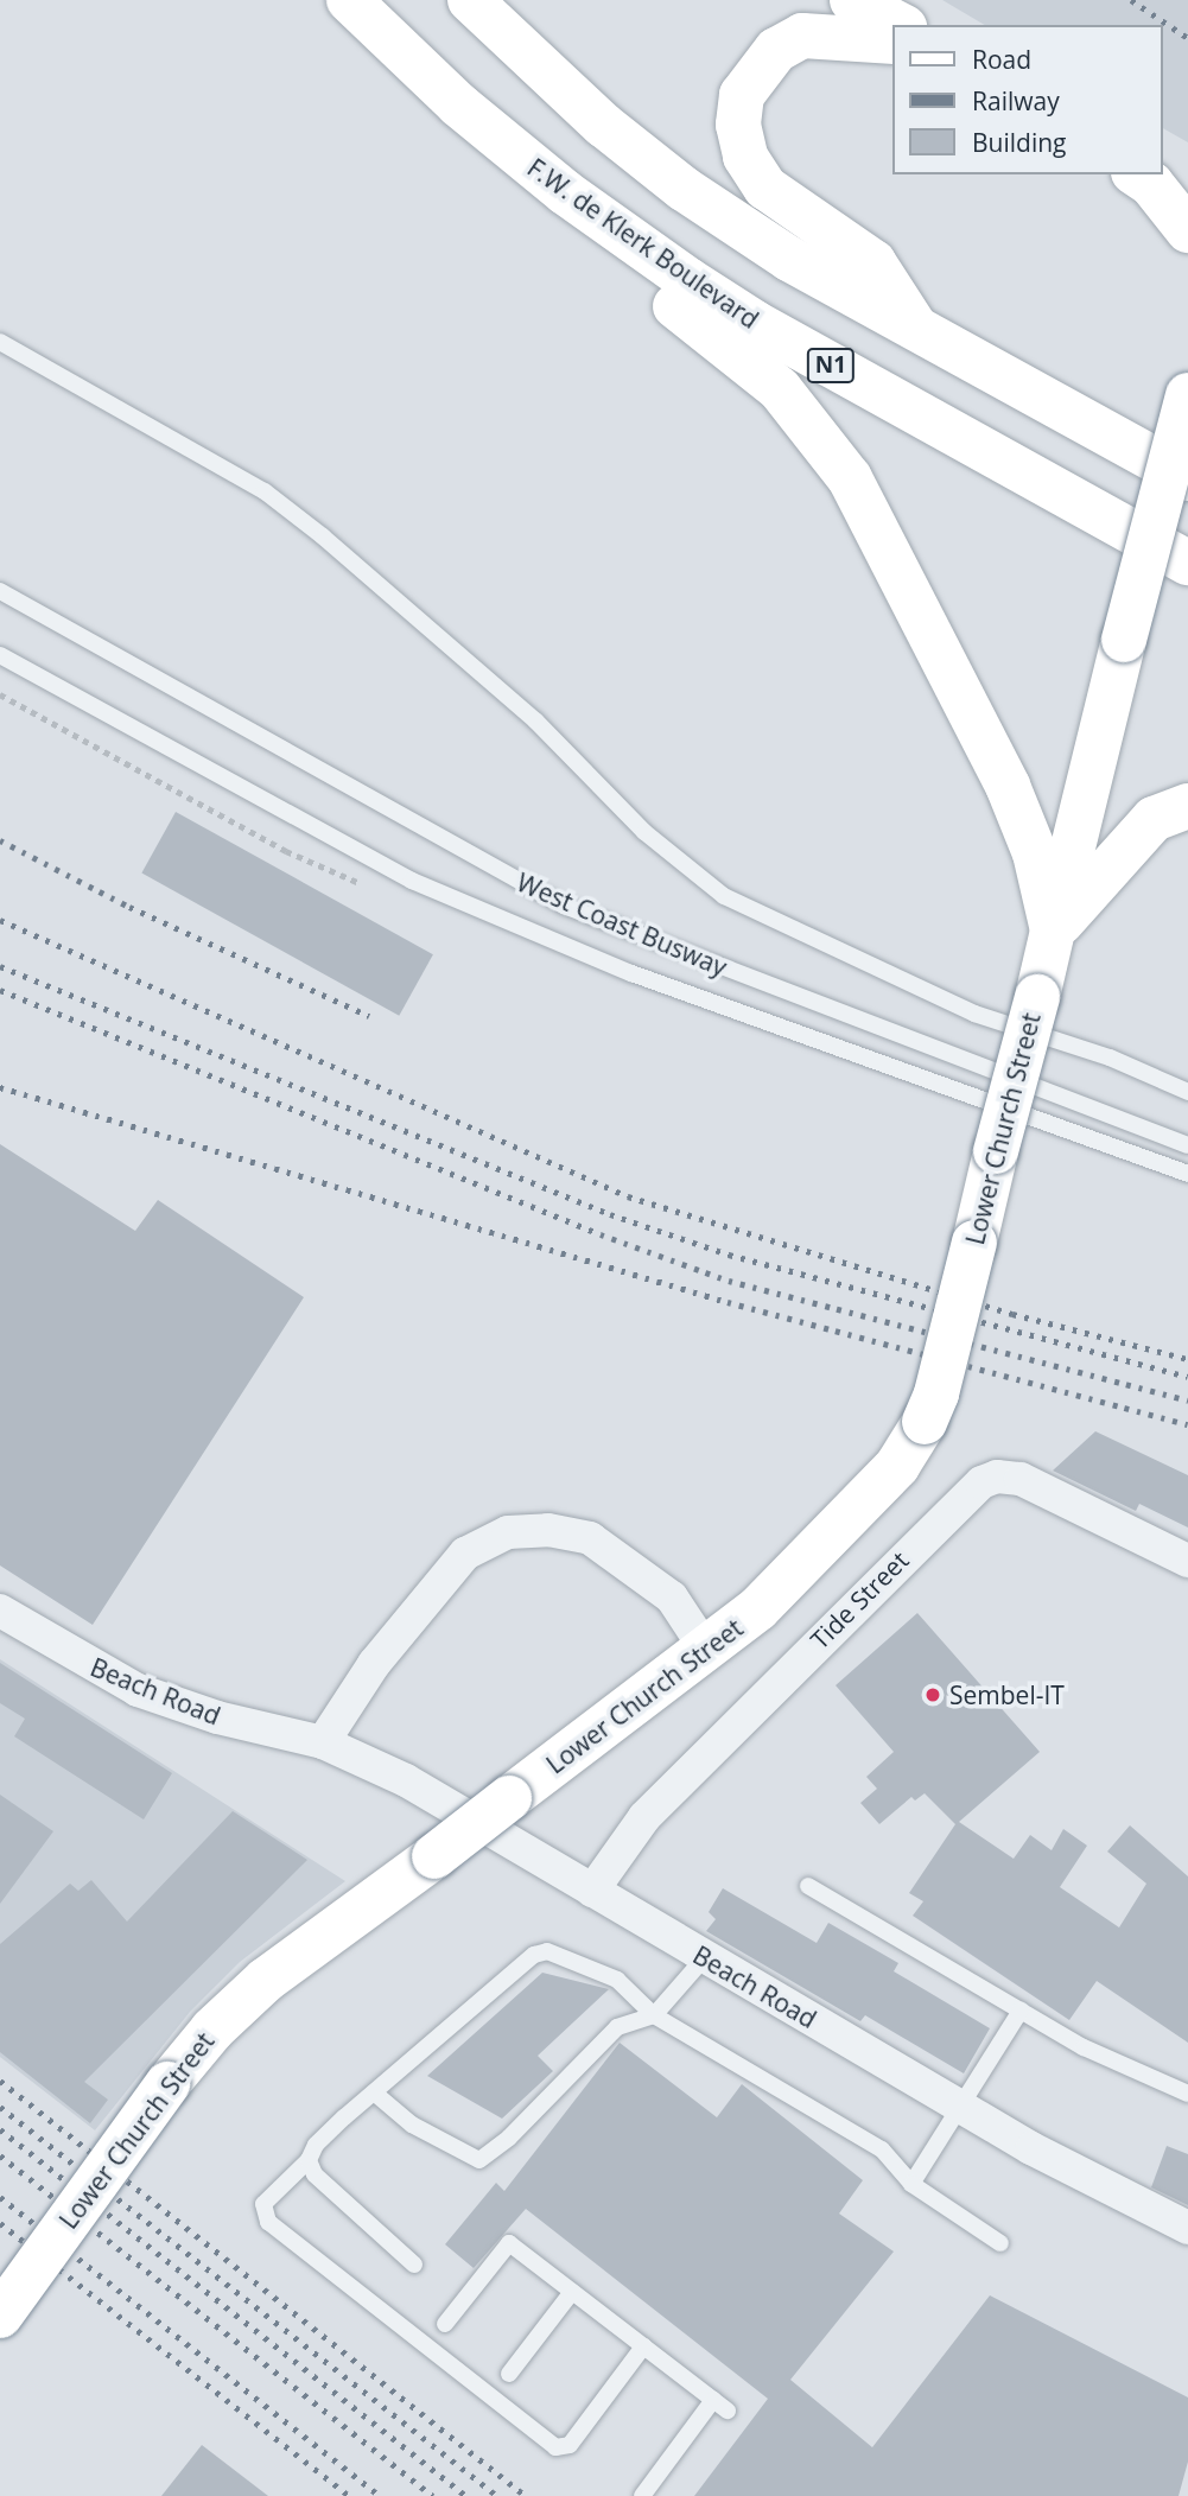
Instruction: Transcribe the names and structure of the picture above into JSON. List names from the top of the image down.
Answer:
{
  "streets": {
    "main road": ["F.W. de Klerk Boulevard", "N1", "Lower Church Street"],
    "street": ["Tide Street", "Beach Road"],
    "lane": ["West Coast Busway"]
  },
  "crossings": [
    ["Tide Street", "Beach Road"]
  ],
  "places": ["Sembel-IT"],
  "legend": ["Road", "Railway", "Building"]
}
